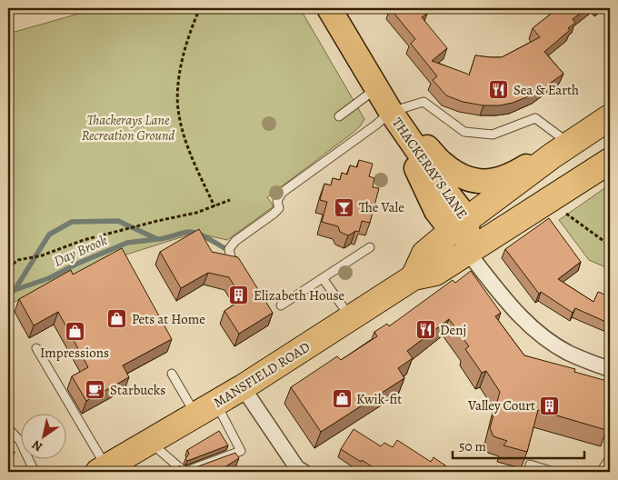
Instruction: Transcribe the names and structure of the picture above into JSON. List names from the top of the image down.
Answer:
{
  "streets": {
    "highway": ["MANSFIELD ROAD"],
    "main road": ["THACKERAY'S LANE"]
  },
  "water": ["Day Brook"],
  "parks": ["Thackerays Lane Recreation Ground"],
  "places": {
    "restaurant": ["Sea & Earth", "Denj"],
    "bar": ["The Vale"],
    "building": ["Elizabeth House", "Valley Court"],
    "shop": ["Pets at Home", "Impressions", "Kwik-fit"],
    "cafe": ["Starbucks"]
  },
  "scale_bar": "50 m",
  "north": "bottom left"
}
